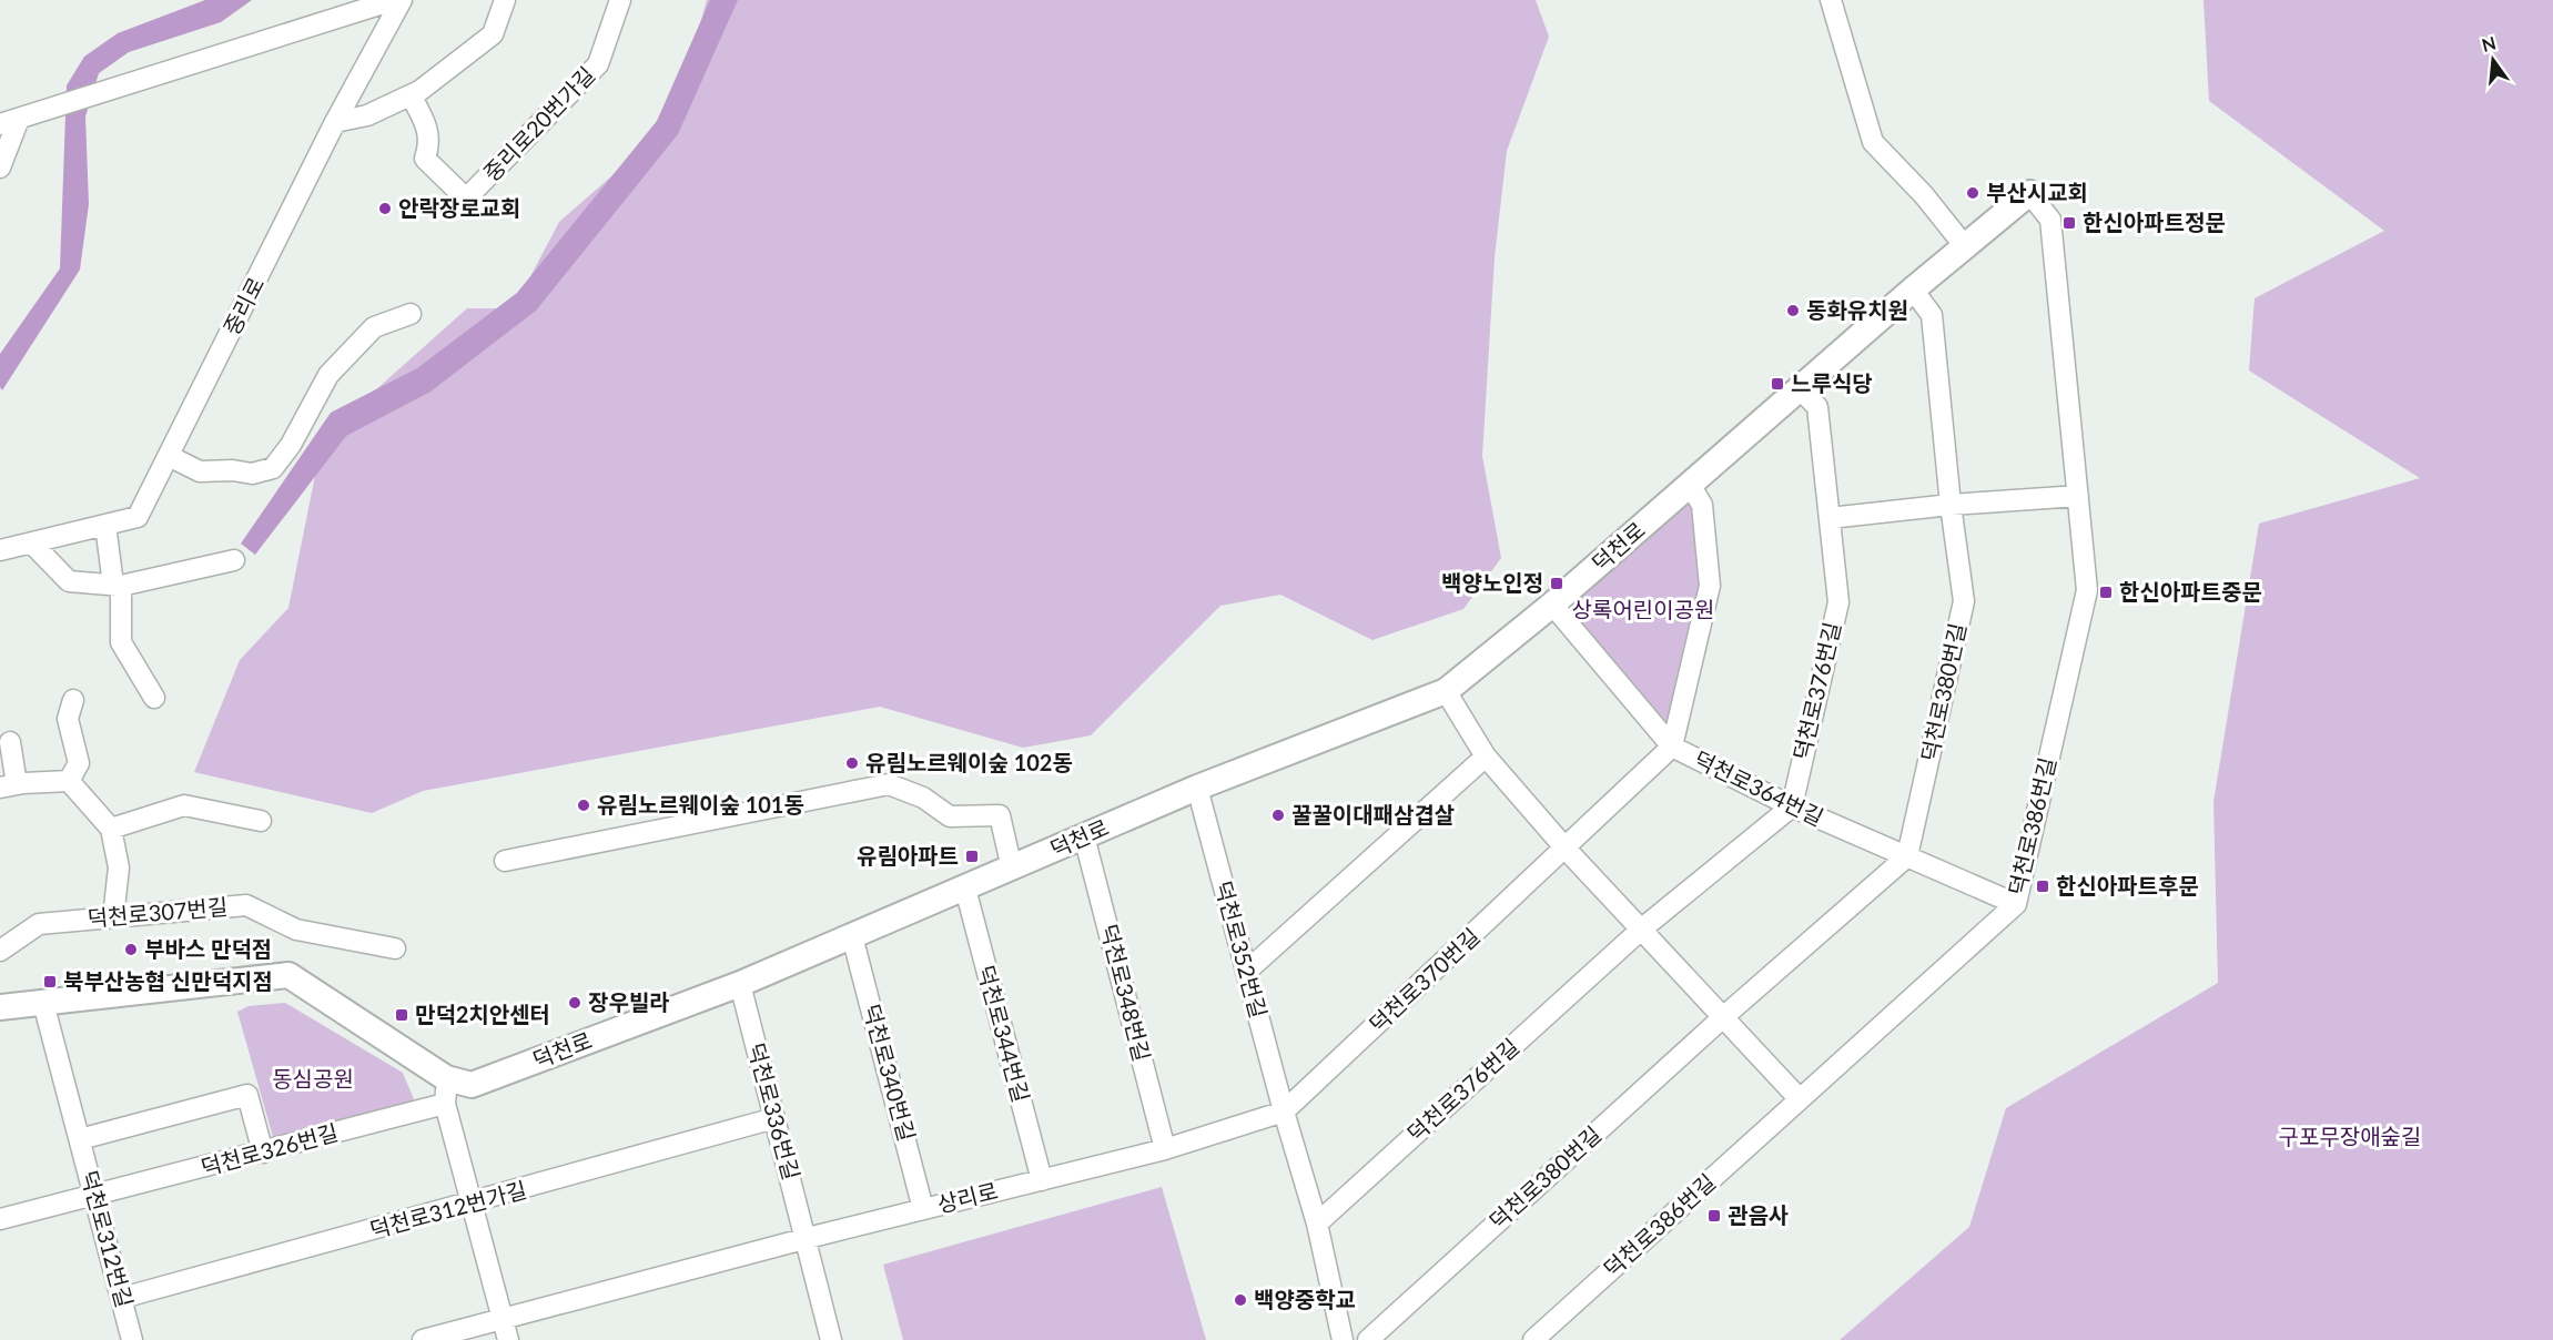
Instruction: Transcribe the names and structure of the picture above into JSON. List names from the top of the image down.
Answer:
{
  "streets": {
    "main road": ["덕천로"],
    "street": [
      "중리로20번가길",
      "중리로",
      "덕천로376번길",
      "덕천로380번길",
      "덕천로364번길",
      "덕천로386번길",
      "덕천로307번길",
      "덕천로352번길",
      "덕천로370번길",
      "덕천로348번길",
      "덕천로344번길",
      "덕천로340번길",
      "덕천로336번길",
      "덕천로326번길",
      "상리로",
      "덕천로312번가길",
      "덕천로312번길"
    ]
  },
  "crossings": [
    ["덕천로", "덕천로376번길"],
    ["덕천로", "덕천로380번길"],
    ["덕천로", "덕천로364번길"],
    ["덕천로", "덕천로386번길"],
    ["덕천로", "덕천로352번길"],
    ["덕천로", "덕천로348번길"],
    ["덕천로", "덕천로344번길"],
    ["덕천로", "덕천로340번길"],
    ["덕천로", "덕천로336번길"],
    ["덕천로", "덕천로312번길"],
    ["덕천로376번길", "덕천로364번길"],
    ["덕천로380번길", "덕천로364번길"],
    ["덕천로364번길", "덕천로386번길"],
    ["덕천로364번길", "덕천로370번길"],
    ["덕천로352번길", "덕천로370번길"],
    ["덕천로352번길", "상리로"],
    ["덕천로370번길", "상리로"],
    ["덕천로348번길", "상리로"],
    ["덕천로344번길", "상리로"],
    ["덕천로340번길", "상리로"],
    ["덕천로336번길", "상리로"],
    ["덕천로336번길", "덕천로312번가길"],
    ["덕천로326번길", "덕천로312번길"],
    ["덕천로312번가길", "덕천로312번길"]
  ],
  "parks": ["상록어린이공원", "동심공원", "구포무장애숲길"],
  "places": {
    "other": [
      "부산시교회",
      "안락장로교회",
      "동화유치원",
      "유림노르웨이숲 102동",
      "유림노르웨이숲 101동",
      "꿀꿀이대패삼겹살",
      "부바스 만덕점",
      "장우빌라",
      "백양중학교"
    ],
    "transit": [
      "한신아파트정문",
      "느루식당",
      "백양노인정",
      "한신아파트중문",
      "유림아파트",
      "한신아파트후문",
      "북부산농협 신만덕지점",
      "만덕2치안센터",
      "관음사"
    ]
  },
  "north": "top"
}
